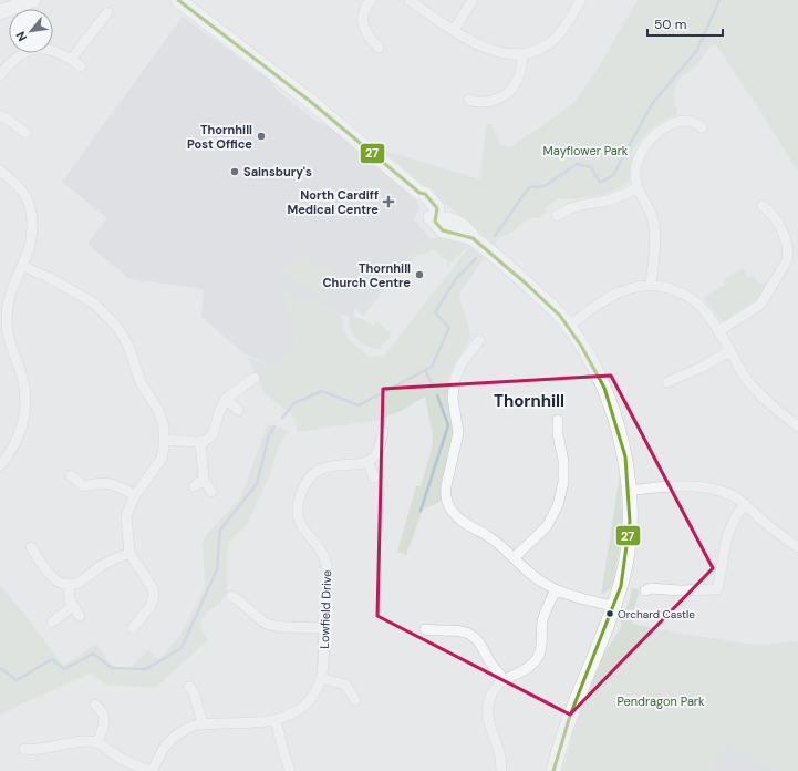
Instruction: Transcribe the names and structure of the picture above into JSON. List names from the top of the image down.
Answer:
{
  "streets": {
    "street": ["Lowfield Drive"]
  },
  "districts": ["Thornhill"],
  "parks": ["Mayflower Park", "Pendragon Park"],
  "places": {
    "other": [
      "Thornhill Post Office",
      "Sainsbury's",
      "Thornhill Church Centre",
      "Orchard Castle"
    ],
    "health": ["North Cardiff Medical Centre"]
  },
  "lines": ["transit line 27"],
  "scale_bar": "50 m",
  "north": "bottom left"
}
